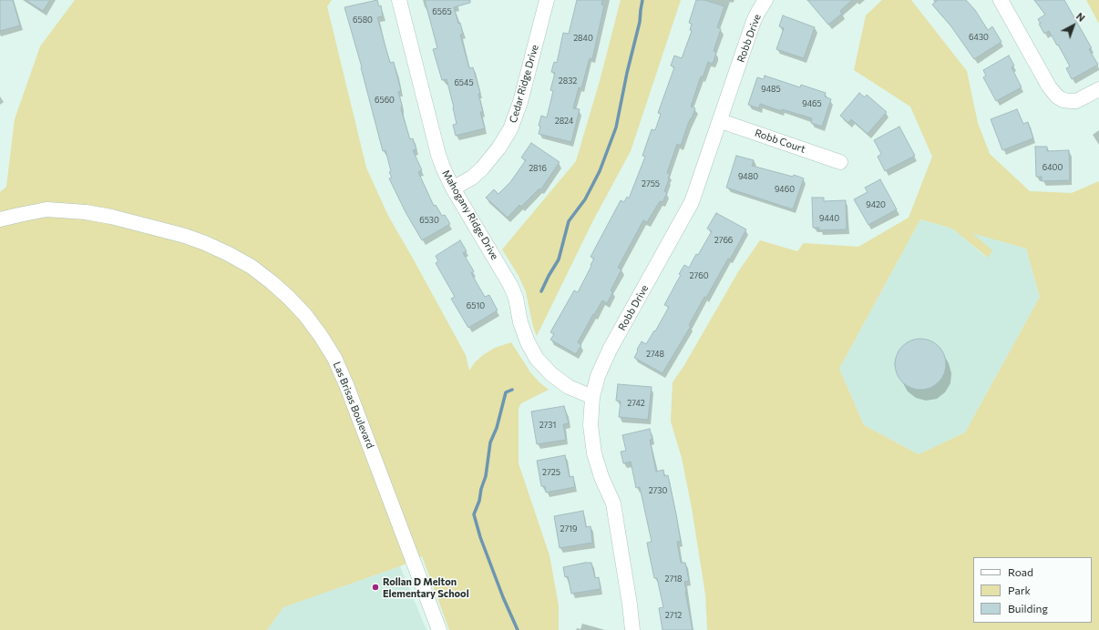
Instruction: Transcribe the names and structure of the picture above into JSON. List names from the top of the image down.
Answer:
{
  "streets": {
    "street": [
      "Robb Drive",
      "Cedar Ridge Drive",
      "Robb Court",
      "Mahogany Ridge Drive",
      "Las Brisas Boulevard"
    ]
  },
  "crossings": [
    ["Robb Drive", "Robb Court"],
    ["Robb Drive", "Mahogany Ridge Drive"],
    ["Cedar Ridge Drive", "Mahogany Ridge Drive"]
  ],
  "places": ["Rollan D Melton Elementary School"],
  "house_numbers": [
    "6565",
    "6580",
    "6430",
    "2840",
    "2832",
    "6545",
    "9485",
    "6560",
    "9465",
    "2824",
    "6400",
    "2816",
    "9480",
    "2755",
    "9460",
    "9420",
    "9440",
    "6530",
    "2766",
    "2760",
    "6510",
    "2748",
    "2742",
    "2731",
    "2725",
    "2730",
    "2719",
    "2718",
    "2712"
  ],
  "legend": ["Road", "Park", "Building"],
  "north": "top right"
}
